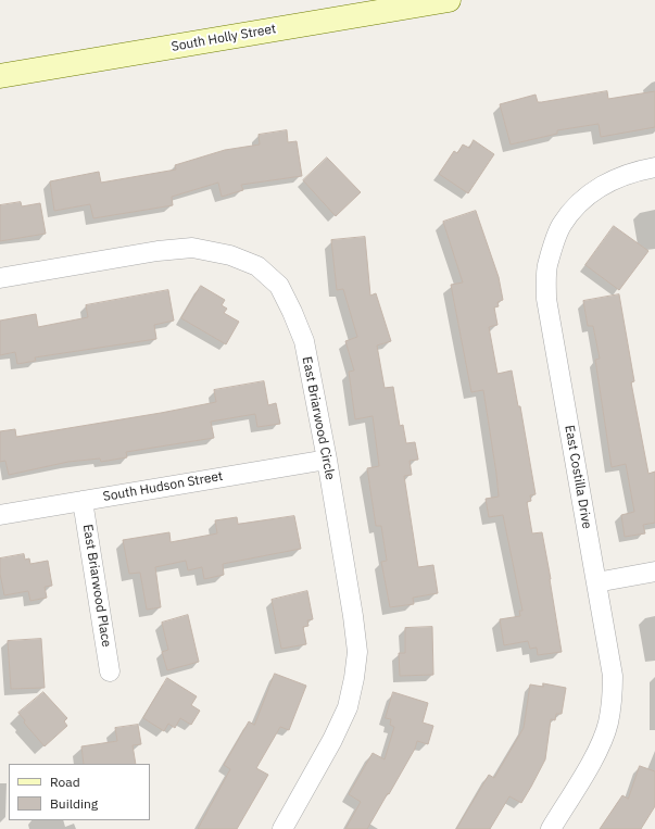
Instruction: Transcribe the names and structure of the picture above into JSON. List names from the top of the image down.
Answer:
{
  "streets": {
    "main road": ["South Holly Street"],
    "street": [
      "East Briarwood Circle",
      "East Costilla Drive",
      "South Hudson Street",
      "East Briarwood Place"
    ]
  },
  "crossings": [
    ["East Briarwood Circle", "South Hudson Street"],
    ["South Hudson Street", "East Briarwood Place"]
  ],
  "legend": ["Road", "Building"]
}
